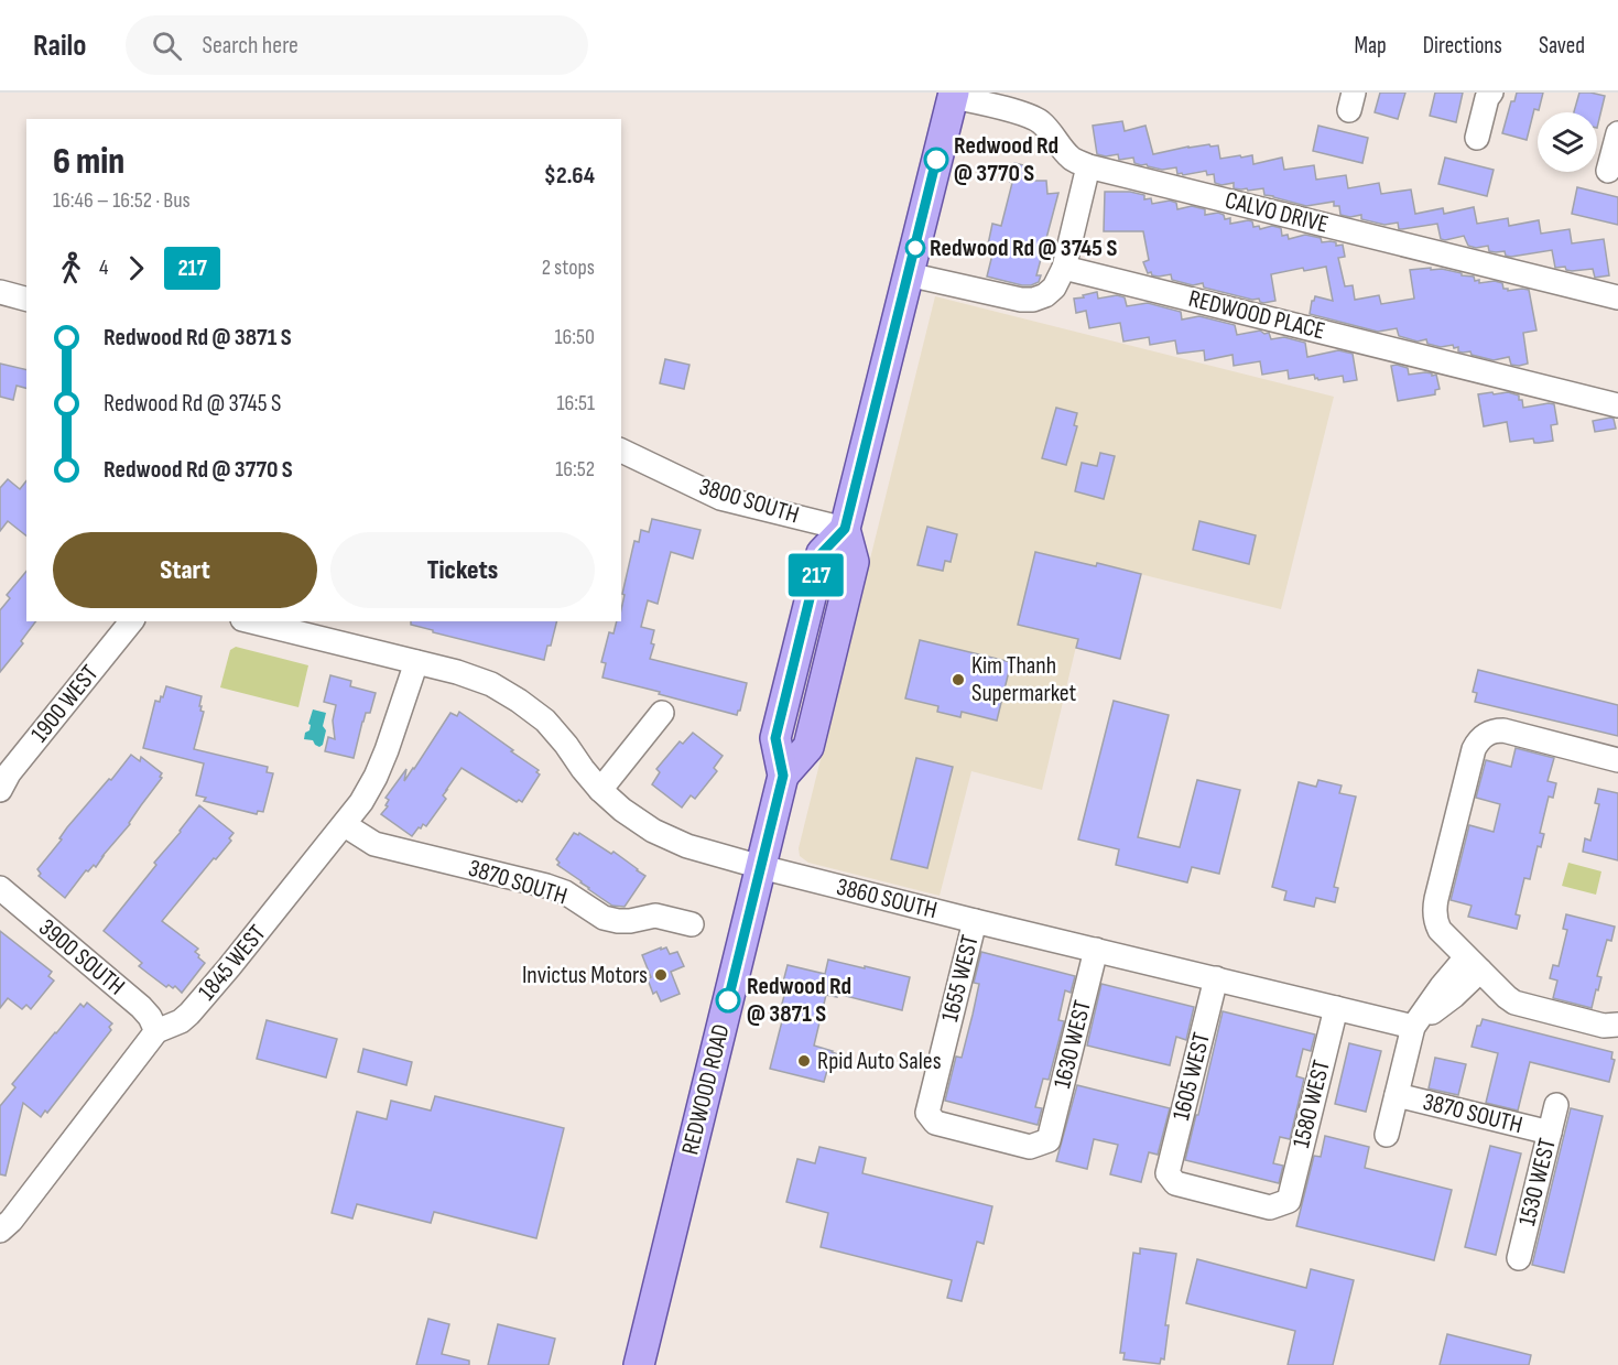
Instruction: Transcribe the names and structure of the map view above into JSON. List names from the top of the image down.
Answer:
{
  "streets": {
    "main road": ["REDWOOD ROAD"],
    "street": [
      "CALVO DRIVE",
      "REDWOOD PLACE",
      "3800 SOUTH",
      "1900 WEST",
      "3870 SOUTH",
      "3860 SOUTH",
      "3900 SOUTH",
      "1845 WEST",
      "1655 WEST",
      "1630 WEST",
      "1605 WEST",
      "1580 WEST",
      "1530 WEST"
    ]
  },
  "crossings": [
    ["CALVO DRIVE", "REDWOOD ROAD"],
    ["3800 SOUTH", "REDWOOD ROAD"],
    ["3870 SOUTH", "1845 WEST"],
    ["3870 SOUTH", "1530 WEST"],
    ["3860 SOUTH", "1845 WEST"],
    ["3860 SOUTH", "1655 WEST"],
    ["3860 SOUTH", "1630 WEST"],
    ["3860 SOUTH", "1605 WEST"],
    ["3860 SOUTH", "REDWOOD ROAD"],
    ["3860 SOUTH", "1580 WEST"],
    ["3900 SOUTH", "1845 WEST"],
    ["1655 WEST", "1630 WEST"],
    ["1605 WEST", "1580 WEST"]
  ],
  "places": [
    "Redwood Rd @ 3770 S",
    "Redwood Rd @ 3745 S",
    "Kim Thanh Supermarket",
    "Invictus Motors",
    "Redwood Rd @ 3871 S",
    "Rpid Auto Sales"
  ],
  "lines": ["bus line 217"],
  "page": {
    "header": "Railo",
    "search": "Search here",
    "nav": ["Map", "Directions", "Saved"],
    "on_map": "217",
    "heading": ["6 min", "16:46 – 16:52 · Bus", "$2.64"],
    "legs": ["4", "217", "2 stops"],
    "list": [
      {
        "name": "Redwood Rd @ 3871 S",
        "value": "16:50"
      },
      {
        "name": "Redwood Rd @ 3745 S",
        "value": "16:51"
      },
      {
        "name": "Redwood Rd @ 3770 S",
        "value": "16:52"
      }
    ],
    "buttons": ["Start", "Tickets"]
  }
}
